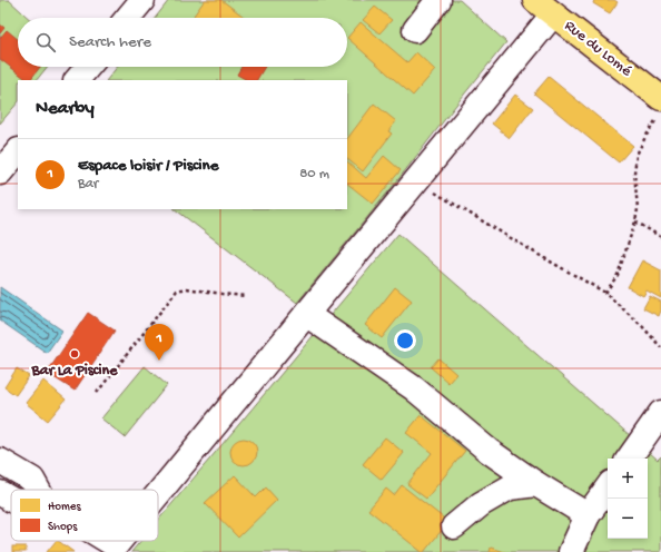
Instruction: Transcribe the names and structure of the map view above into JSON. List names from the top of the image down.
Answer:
{
  "streets": {
    "main road": ["Rue du Lomé"]
  },
  "places": ["Bar La Piscine"],
  "legend": ["Homes", "Shops"],
  "page": {
    "search": "Search here",
    "heading": "Nearby",
    "list": [
      {
        "mark": "1",
        "name": "Espace loisir / Piscine",
        "note": "Bar",
        "value": "80 m"
      }
    ],
    "pins": "1",
    "map_buttons": ["+", "−"]
  }
}
